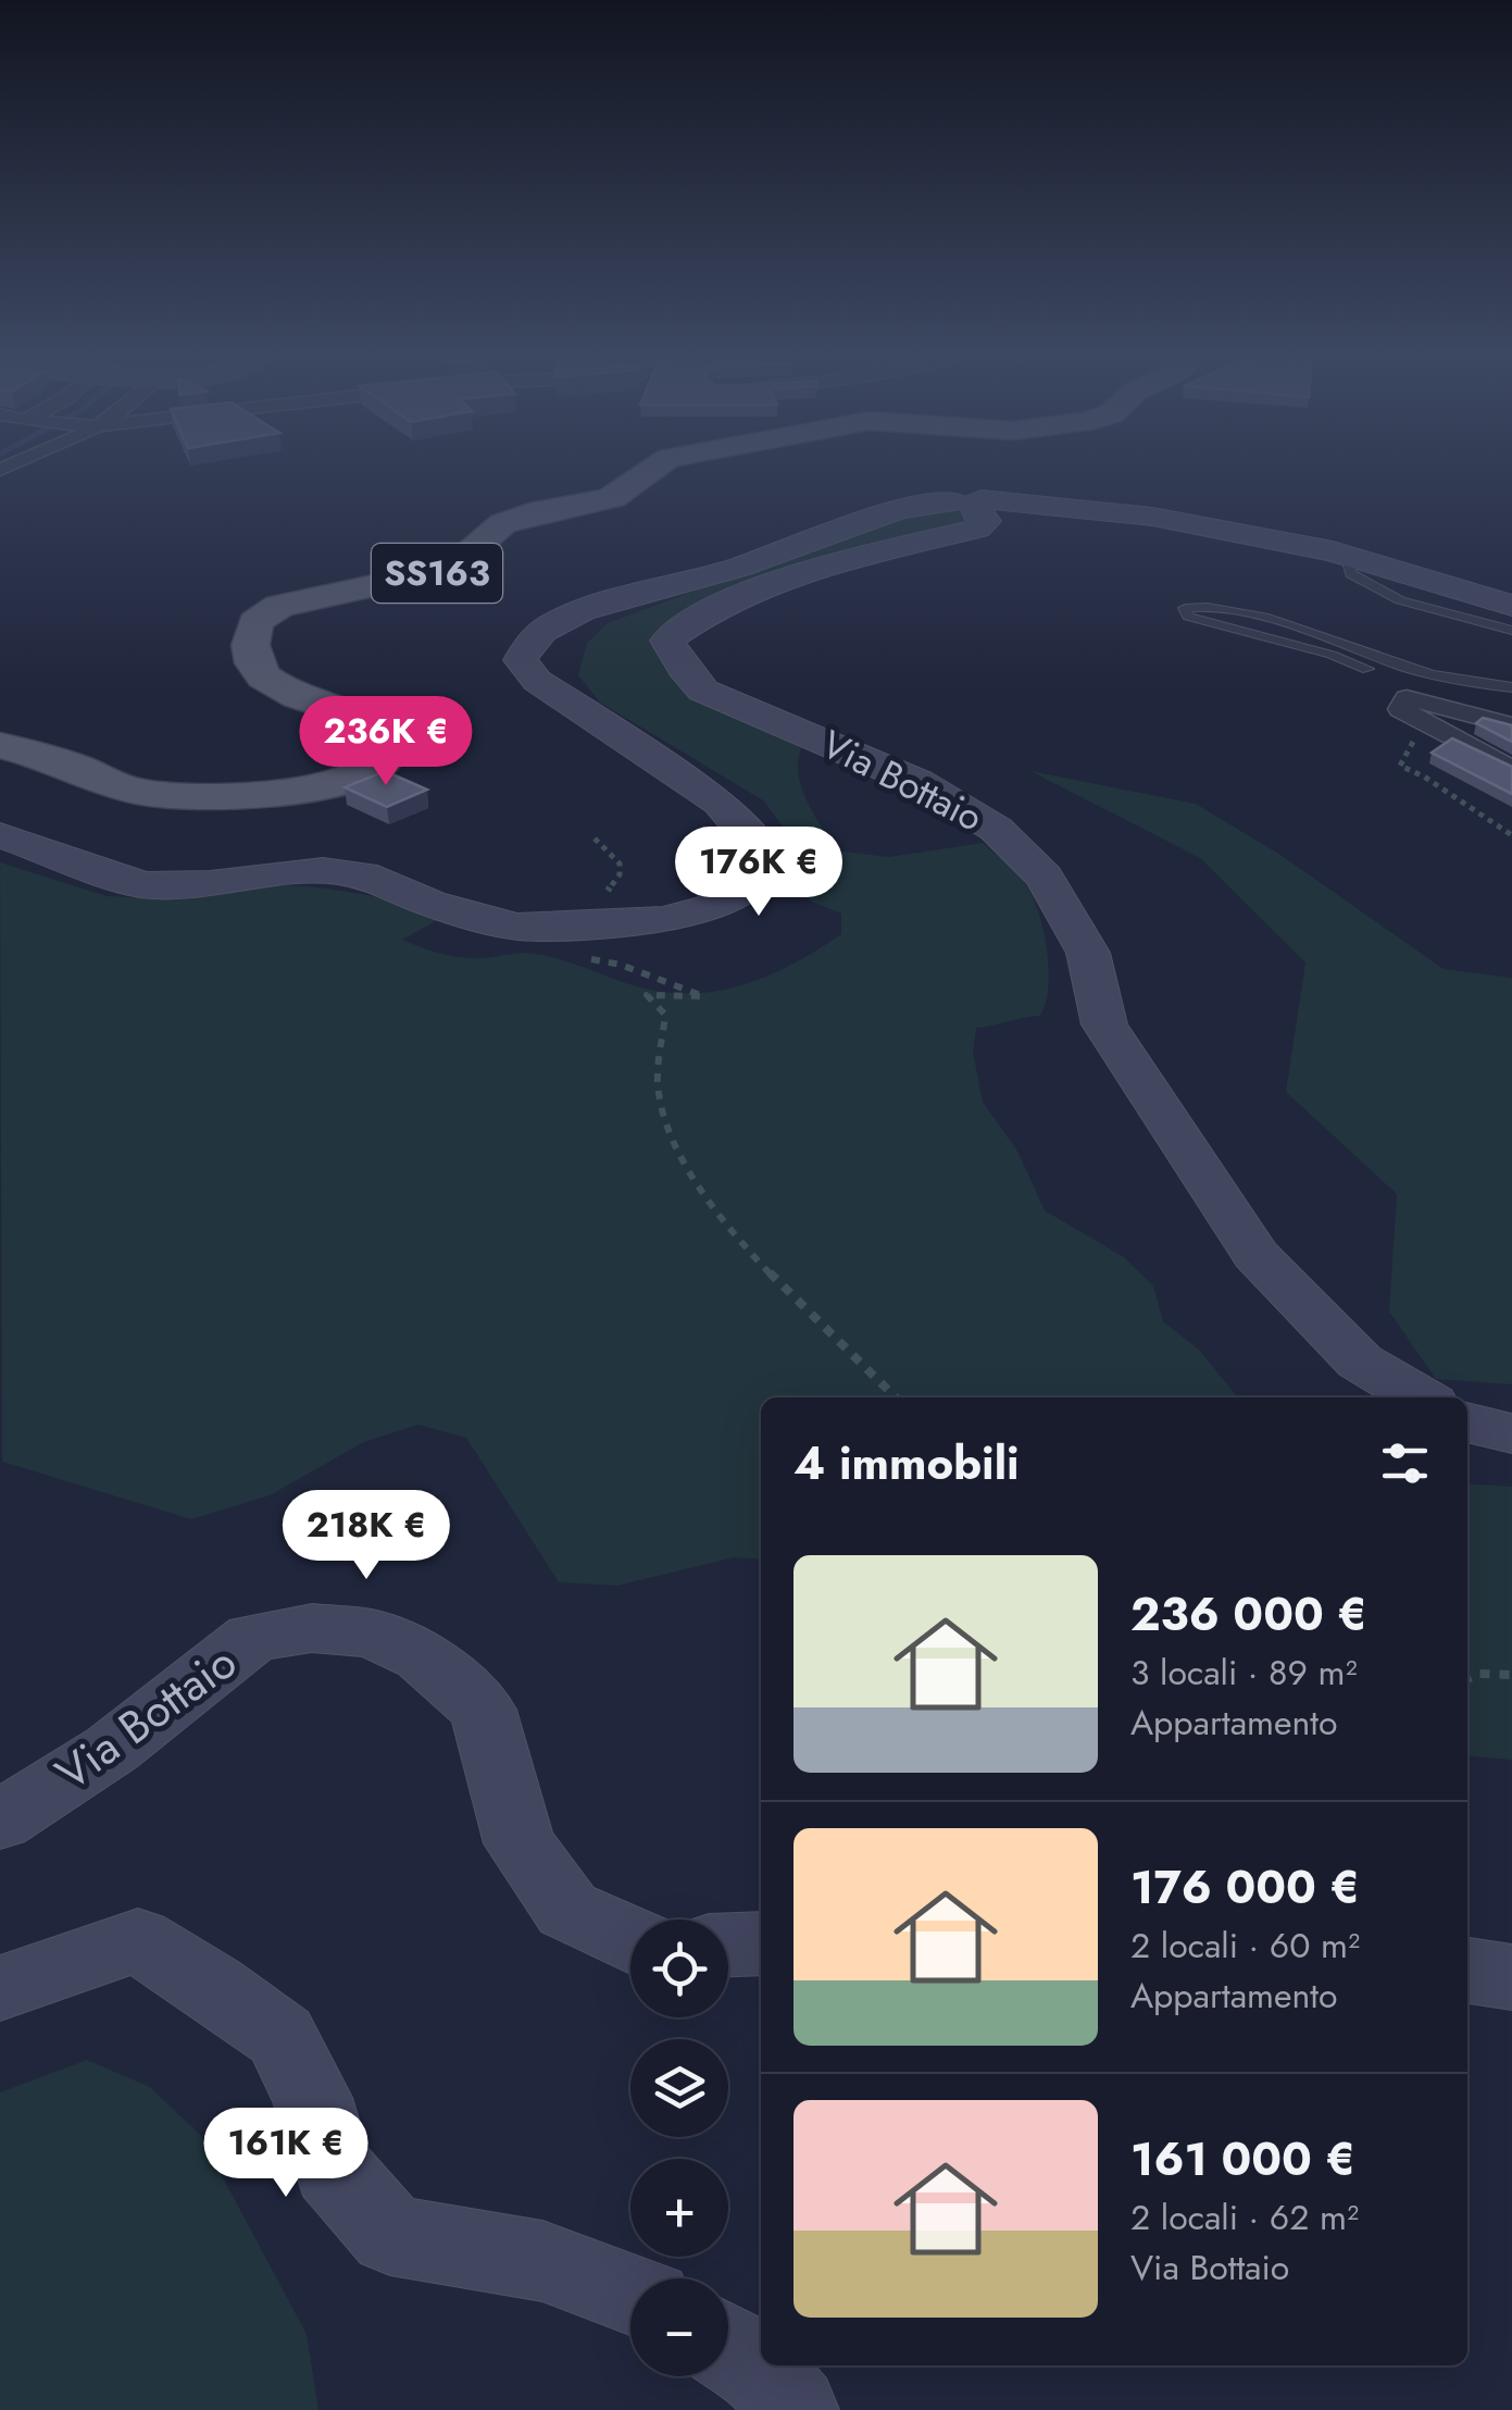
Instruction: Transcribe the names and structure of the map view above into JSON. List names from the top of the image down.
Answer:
{
  "streets": {
    "main road": ["SS163"],
    "street": ["Via Bottaio"]
  },
  "page": {
    "price": [
      "236K €",
      "176K €",
      "218K €",
      "161K €"
    ],
    "heading": "4 immobili",
    "list": [
      {
        "name": "236 000 €",
        "note": "3 locali · 89 m² · Appartamento"
      },
      {
        "name": "176 000 €",
        "note": "2 locali · 60 m² · Appartamento"
      },
      {
        "name": "161 000 €",
        "note": "2 locali · 62 m² · Via Bottaio"
      }
    ],
    "map_buttons": ["+", "−"]
  }
}
